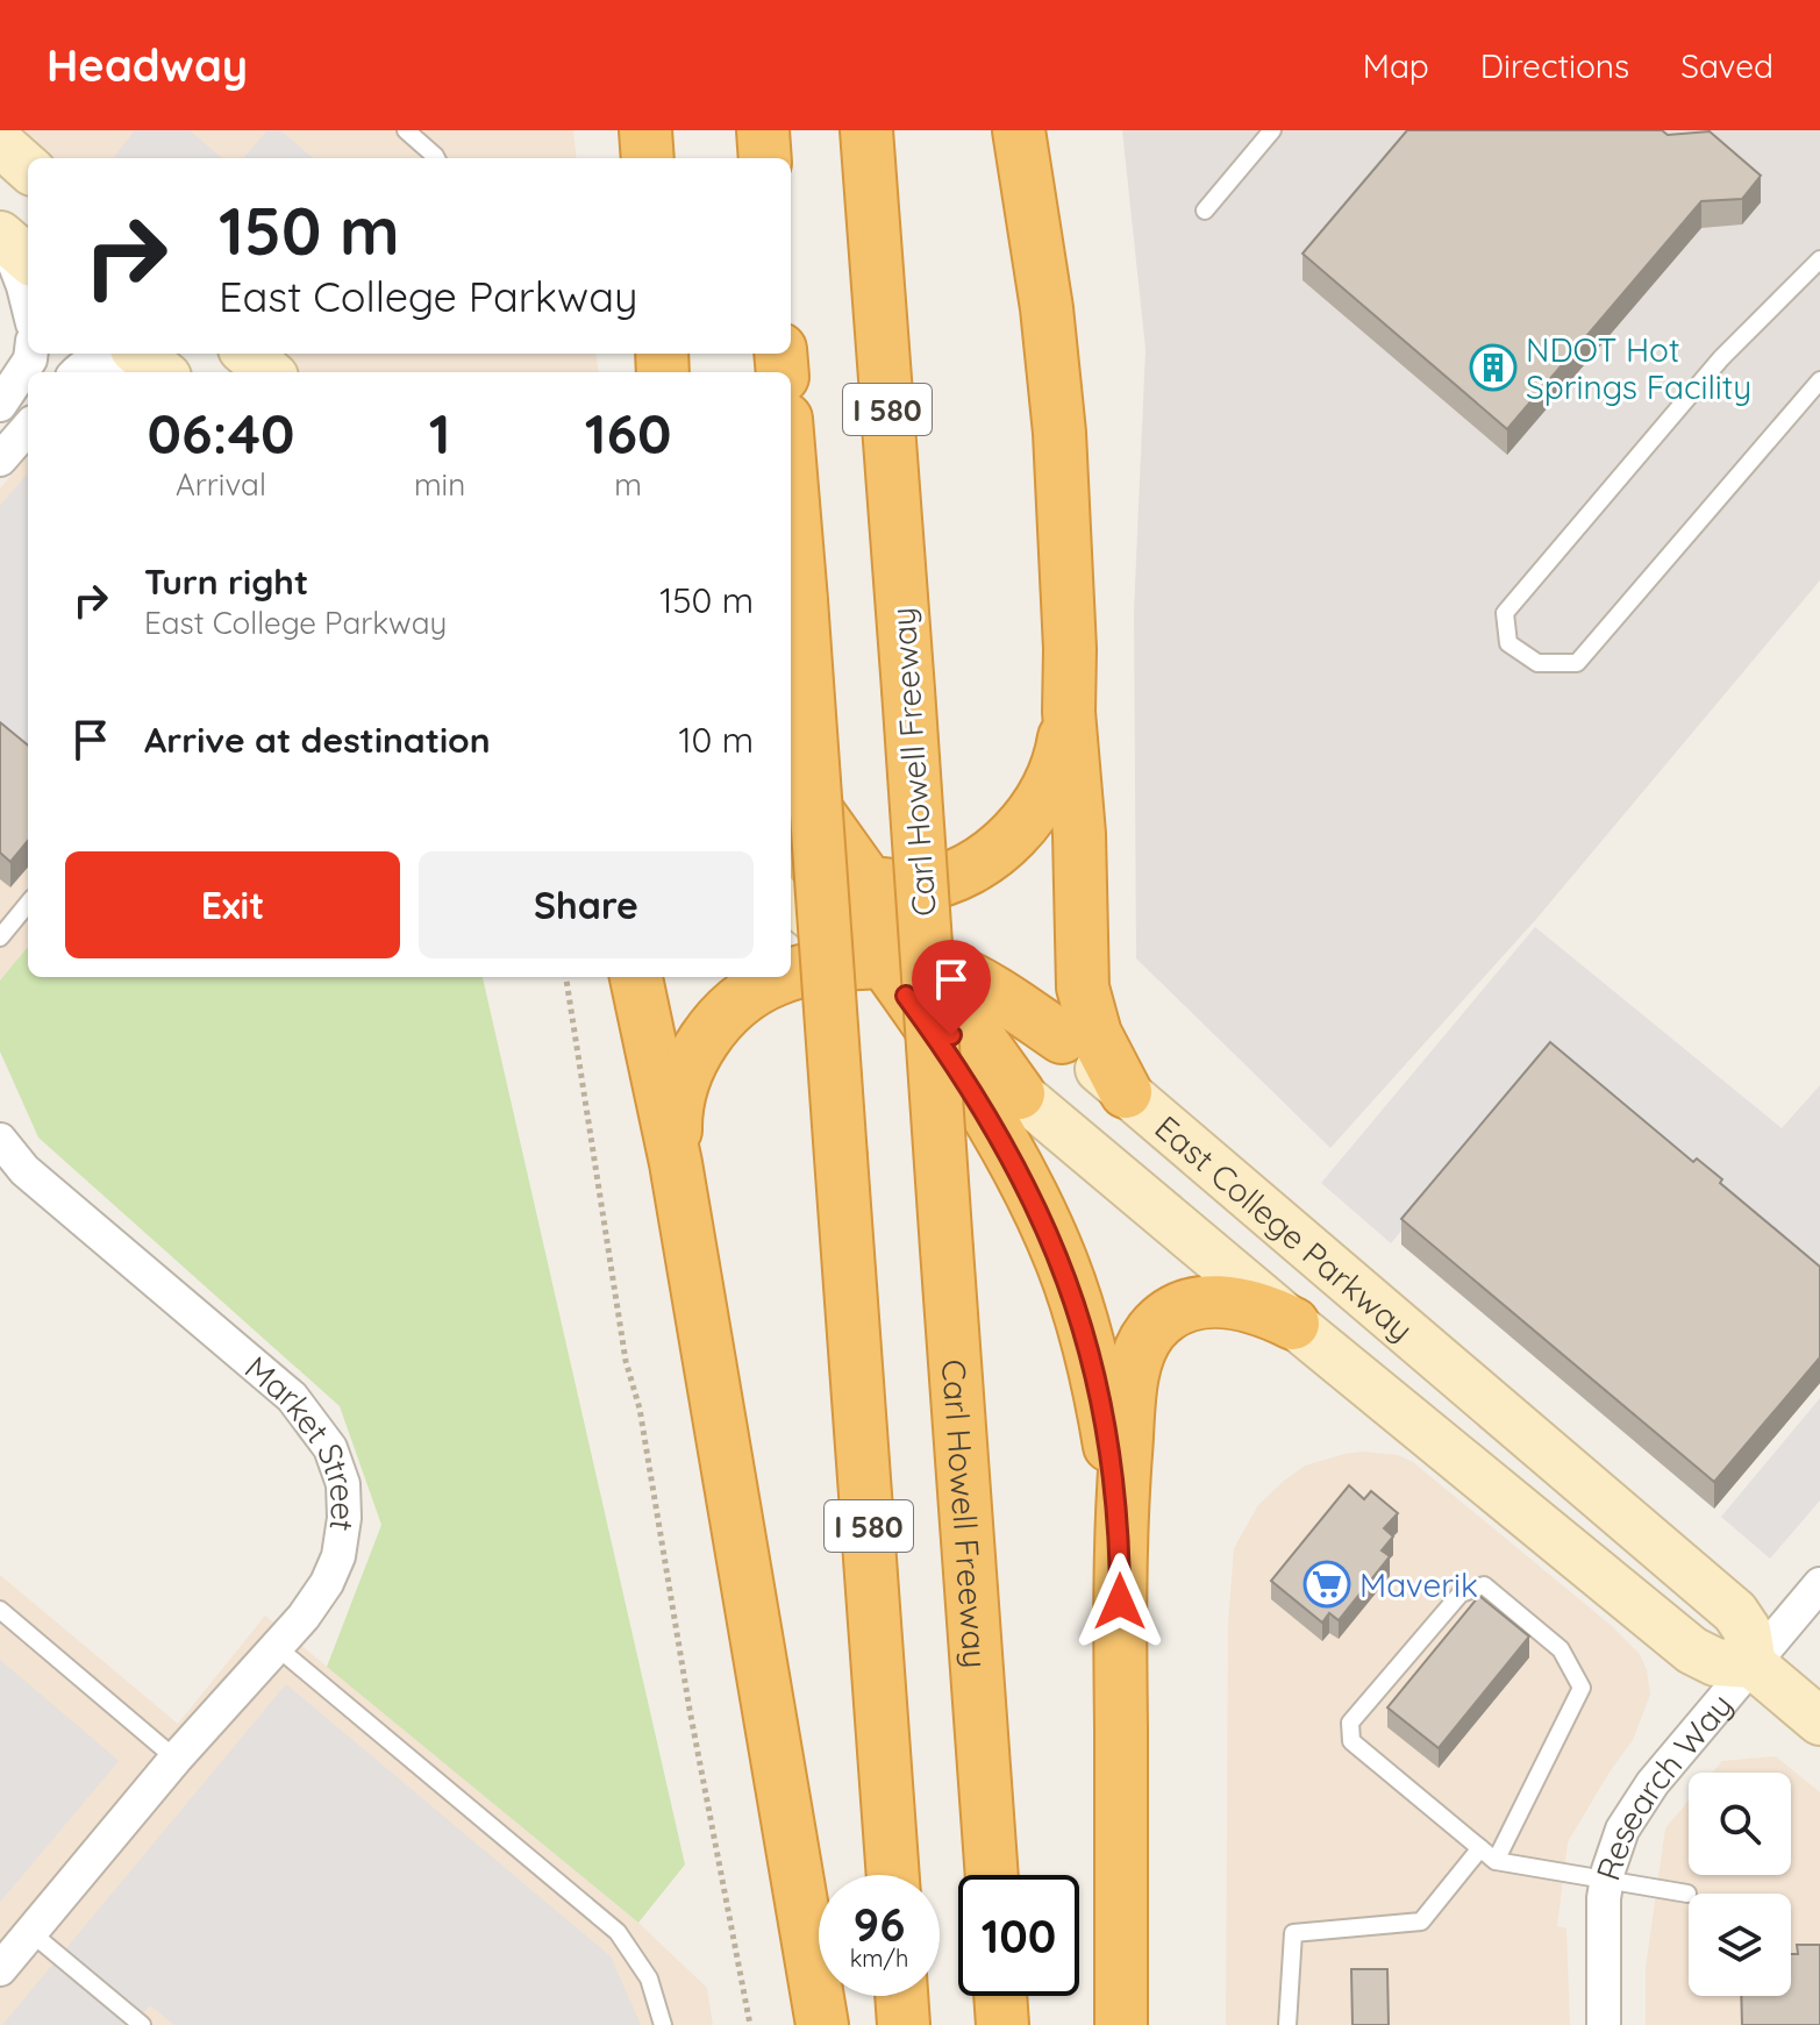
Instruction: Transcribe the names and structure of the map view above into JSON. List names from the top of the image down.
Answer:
{
  "streets": {
    "highway": ["I 580", "Carl Howell Freeway"],
    "main road": ["East College Parkway"],
    "street": ["Market Street", "Research Way"]
  },
  "crossings": [
    ["East College Parkway", "Research Way"]
  ],
  "places": {
    "building": ["NDOT Hot Springs Facility"],
    "supermarket": ["Maverik"]
  },
  "page": {
    "header": "Headway",
    "nav": ["Map", "Directions", "Saved"],
    "turn": ["150 m", "East College Parkway"],
    "eta": [
      "06:40",
      "Arrival",
      "1",
      "min",
      "160",
      "m"
    ],
    "list": [
      {
        "name": "Turn right",
        "note": "East College Parkway",
        "value": "150 m"
      },
      {
        "name": "Arrive at destination",
        "value": "10 m"
      }
    ],
    "buttons": ["Exit", "Share"],
    "speed": "96 km/h",
    "limit": "100"
  }
}
